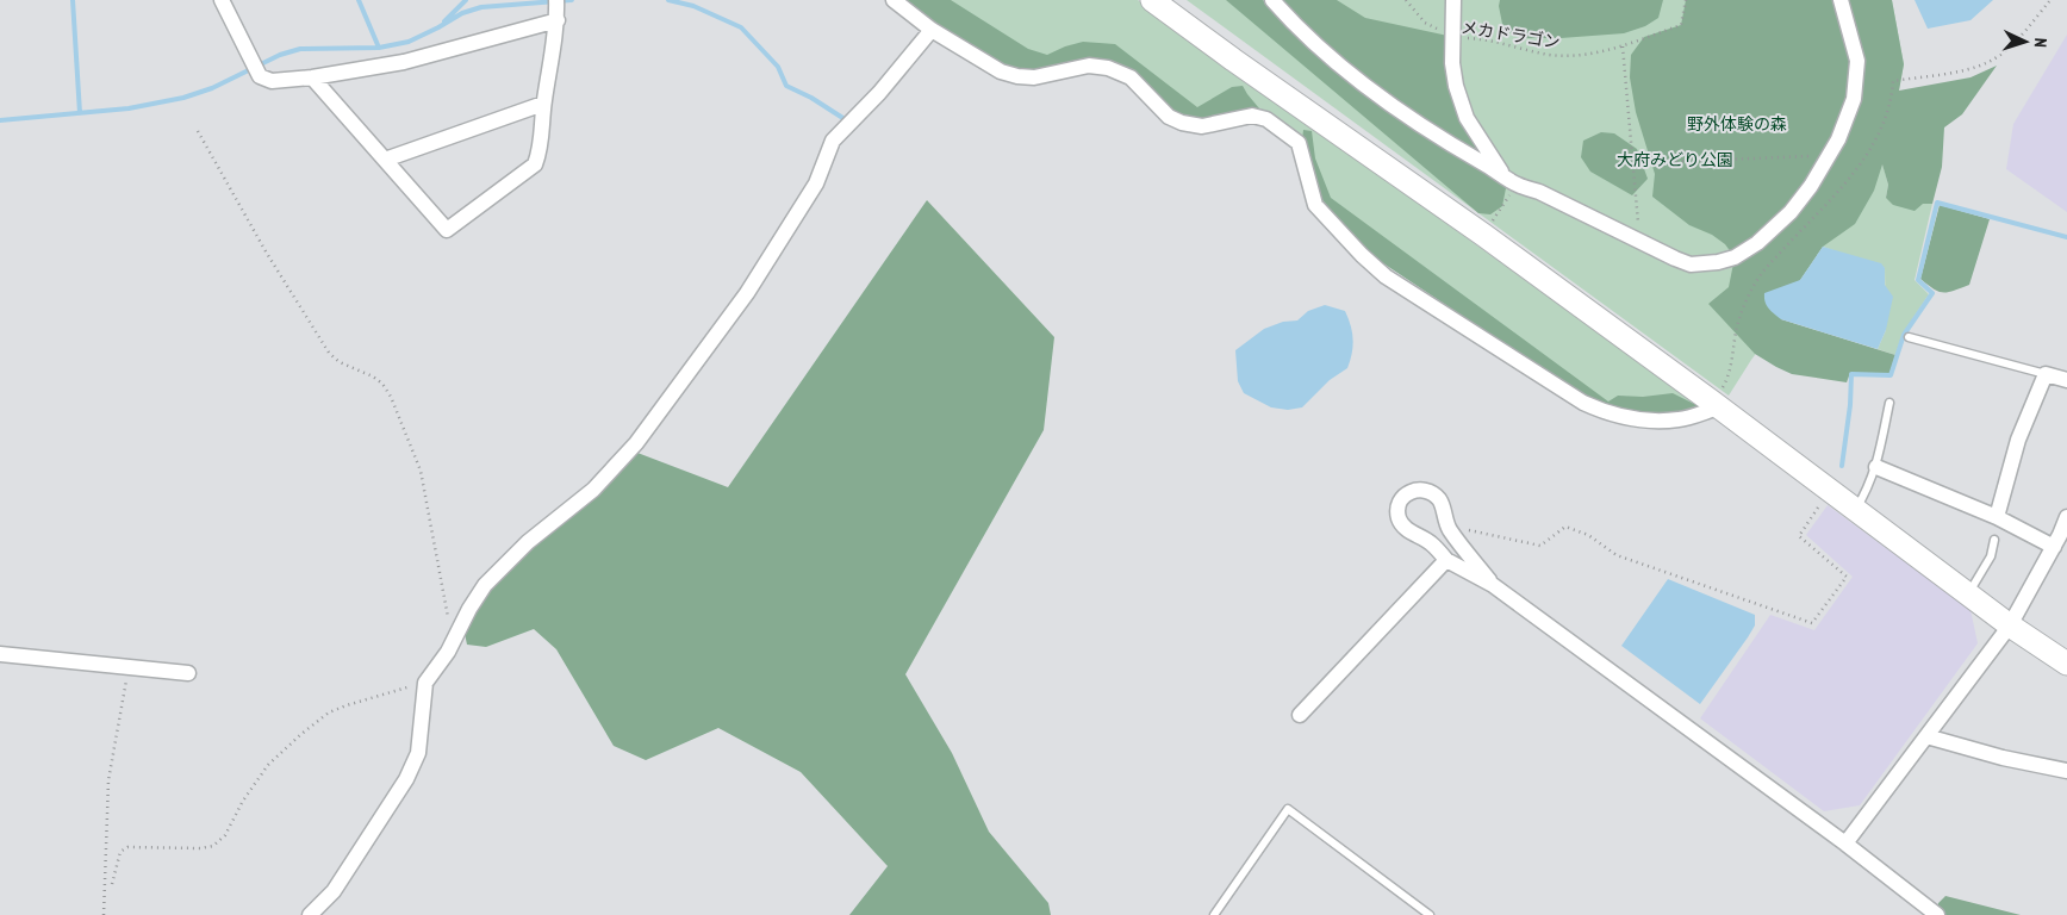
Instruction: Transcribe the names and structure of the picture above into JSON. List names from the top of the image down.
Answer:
{
  "streets": {
    "path": ["メカドラゴン"]
  },
  "parks": ["野外体験の森", "大府みどり公園"],
  "north": "right"
}
